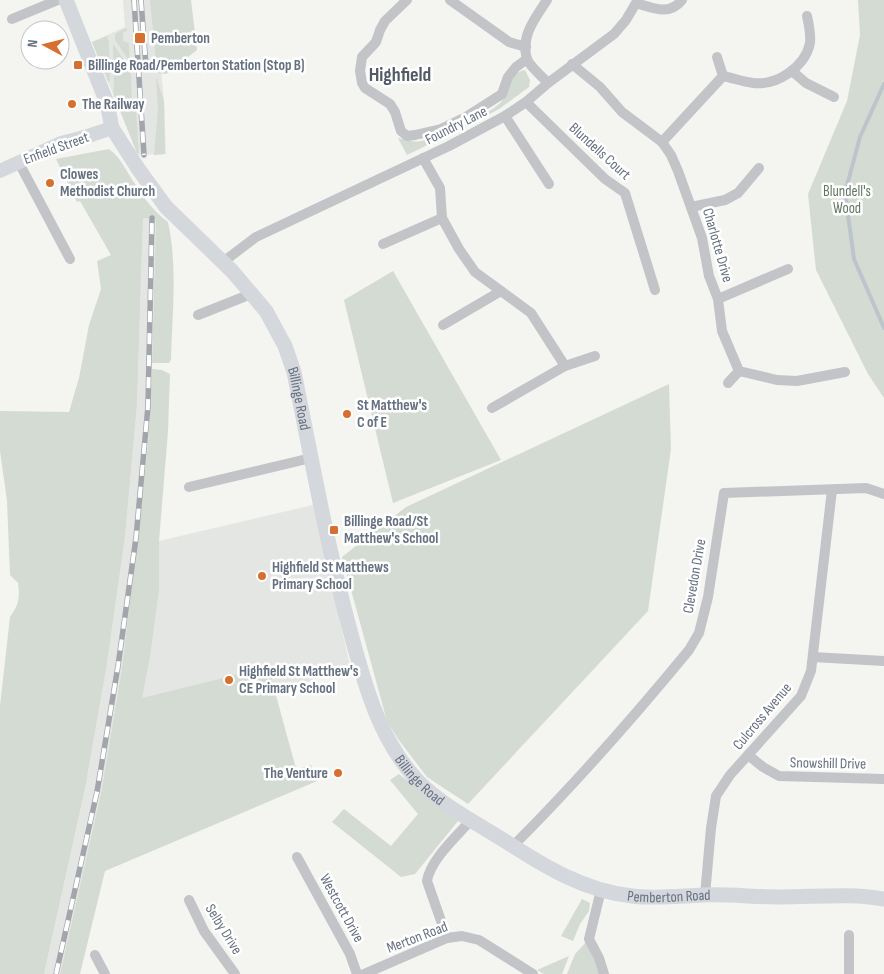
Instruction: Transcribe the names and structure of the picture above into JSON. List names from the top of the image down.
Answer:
{
  "streets": {
    "main road": ["Billinge Road", "Pemberton Road"],
    "street": [
      "Foundry Lane",
      "Enfield Street",
      "Blundells Court",
      "Charlotte Drive",
      "Clevedon Drive",
      "Culcross Avenue",
      "Snowshill Drive",
      "Westcott Drive",
      "Selby Drive",
      "Merton Road"
    ]
  },
  "crossings": [
    ["Foundry Lane", "Blundells Court"],
    ["Foundry Lane", "Charlotte Drive"],
    ["Foundry Lane", "Billinge Road"],
    ["Enfield Street", "Billinge Road"],
    ["Billinge Road", "Pemberton Road"],
    ["Clevedon Drive", "Culcross Avenue"],
    ["Clevedon Drive", "Pemberton Road"],
    ["Culcross Avenue", "Snowshill Drive"],
    ["Culcross Avenue", "Pemberton Road"]
  ],
  "districts": ["Highfield"],
  "parks": ["Blundell's Wood"],
  "places": {
    "transit": ["Pemberton", "Billinge Road/Pemberton Station (Stop B)", "Billinge Road/St Matthew's School"],
    "other": [
      "The Railway",
      "Clowes Methodist Church",
      "St Matthew's C of E",
      "Highfield St Matthews Primary School",
      "Highfield St Matthew's CE Primary School",
      "The Venture"
    ]
  },
  "north": "left"
}
